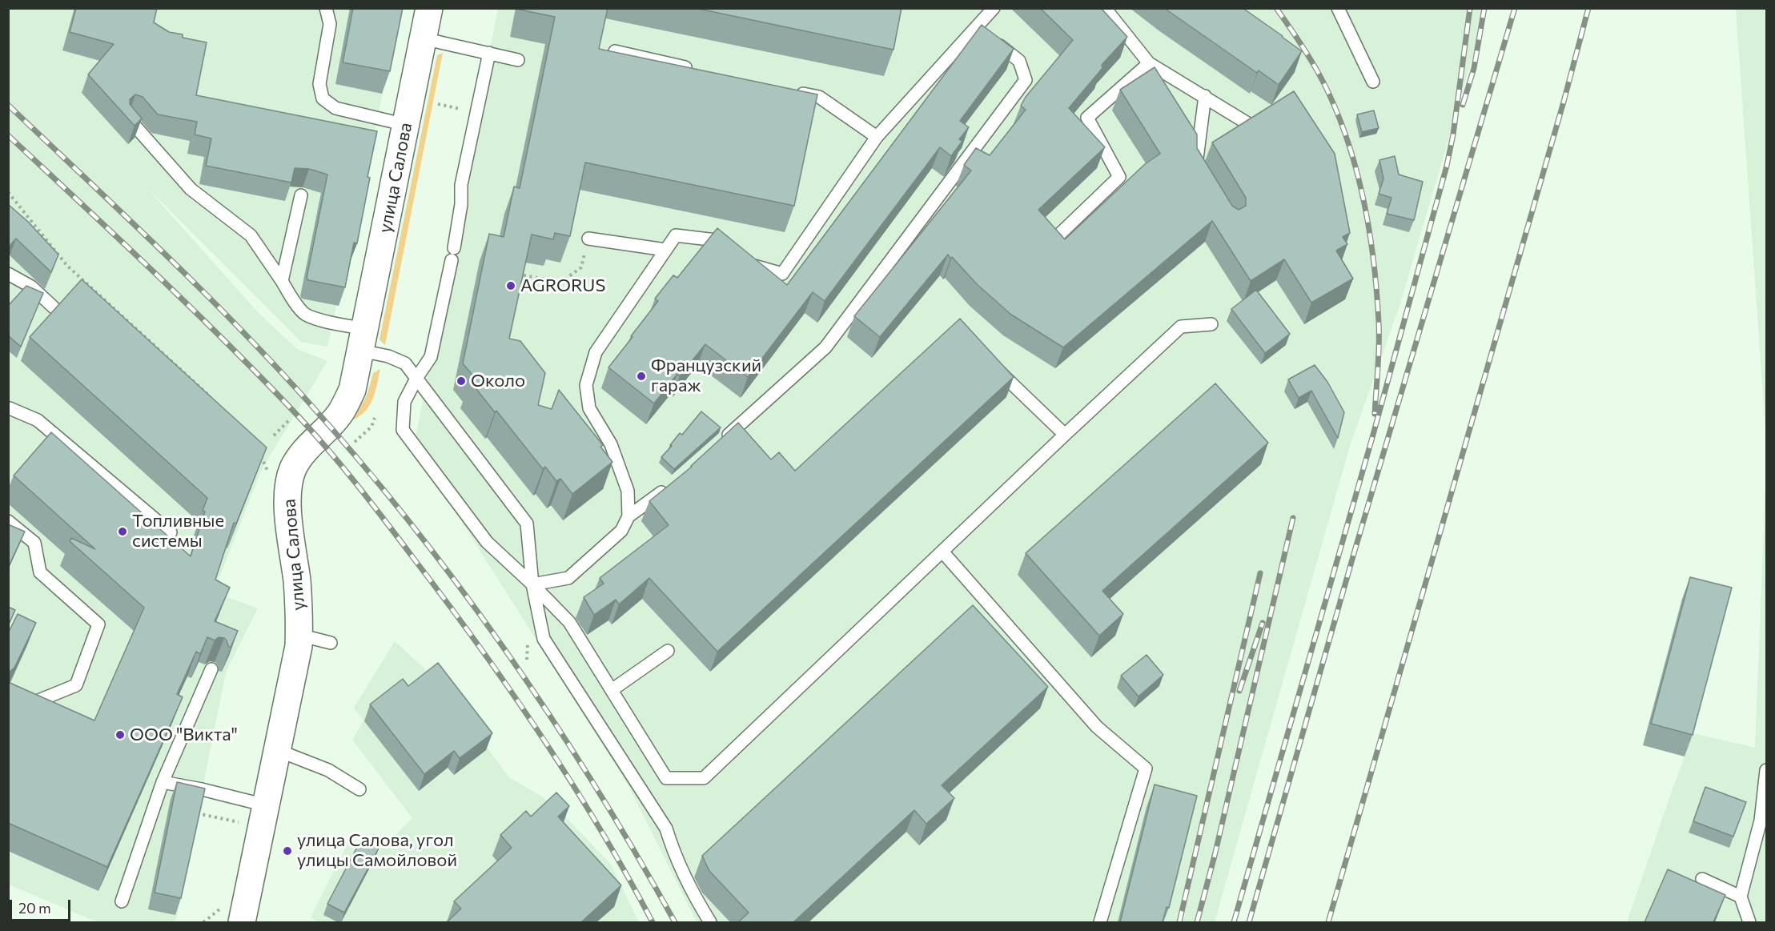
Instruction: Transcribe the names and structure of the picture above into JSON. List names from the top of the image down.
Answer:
{
  "streets": {
    "street": ["улица Салова"]
  },
  "places": [
    "AGRORUS",
    "Французский гараж",
    "Около",
    "Топливные системы",
    "ООО \"Викта\"",
    "улица Салова, угол улицы Самойловой"
  ],
  "scale_bar": "20 m"
}
